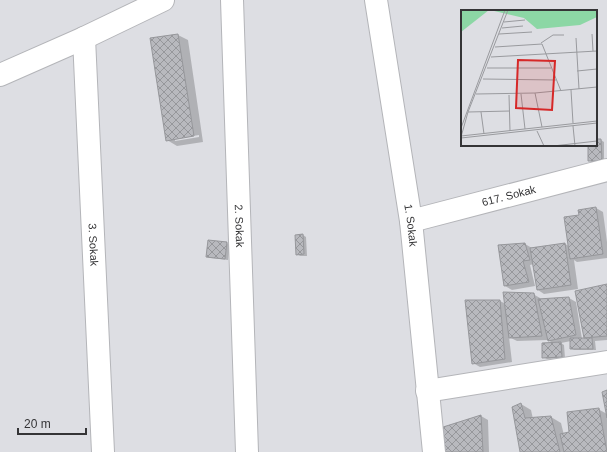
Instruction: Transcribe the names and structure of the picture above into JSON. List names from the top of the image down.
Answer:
{
  "streets": {
    "street": [
      "617. Sokak",
      "1. Sokak",
      "2. Sokak",
      "3. Sokak"
    ]
  },
  "crossings": [
    ["617. Sokak", "1. Sokak"]
  ],
  "scale_bar": "20 m"
}
